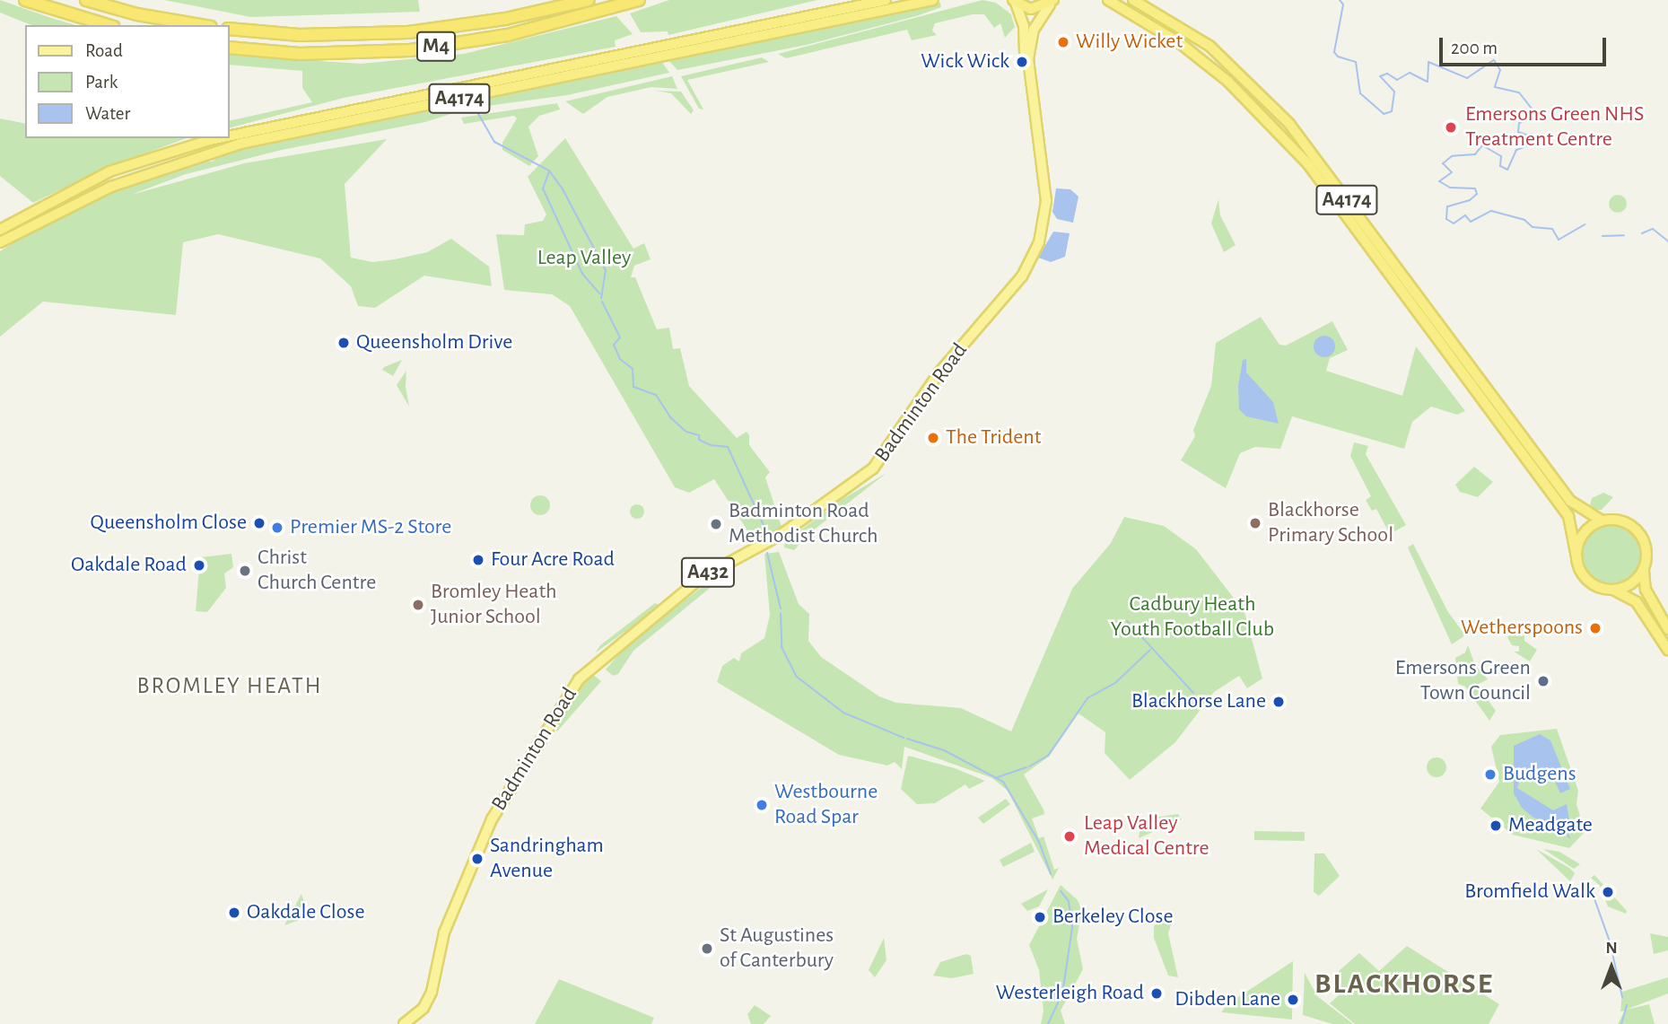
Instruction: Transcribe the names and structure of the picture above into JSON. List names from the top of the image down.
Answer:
{
  "streets": {
    "highway": ["M4", "A4174"],
    "main road": ["Badminton Road", "A432"]
  },
  "districts": ["BROMLEY HEATH", "BLACKHORSE"],
  "parks": ["Leap Valley", "Cadbury Heath Youth Football Club"],
  "places": [
    "Willy Wicket",
    "Wick Wick",
    "Emersons Green NHS Treatment Centre",
    "Queensholm Drive",
    "The Trident",
    "Queensholm Close",
    "Blackhorse Primary School",
    "Badminton Road Methodist Church",
    "Premier MS-2 Store",
    "Four Acre Road",
    "Oakdale Road",
    "Christ Church Centre",
    "Bromley Heath Junior School",
    "Wetherspoons",
    "Emersons Green Town Council",
    "Blackhorse Lane",
    "Budgens",
    "Westbourne Road Spar",
    "Meadgate",
    "Leap Valley Medical Centre",
    "Sandringham Avenue",
    "Bromfield Walk",
    "Oakdale Close",
    "Berkeley Close",
    "St Augustines of Canterbury",
    "Westerleigh Road",
    "Dibden Lane"
  ],
  "legend": ["Road", "Park", "Water"],
  "scale_bar": "200 m",
  "north": "top"
}
